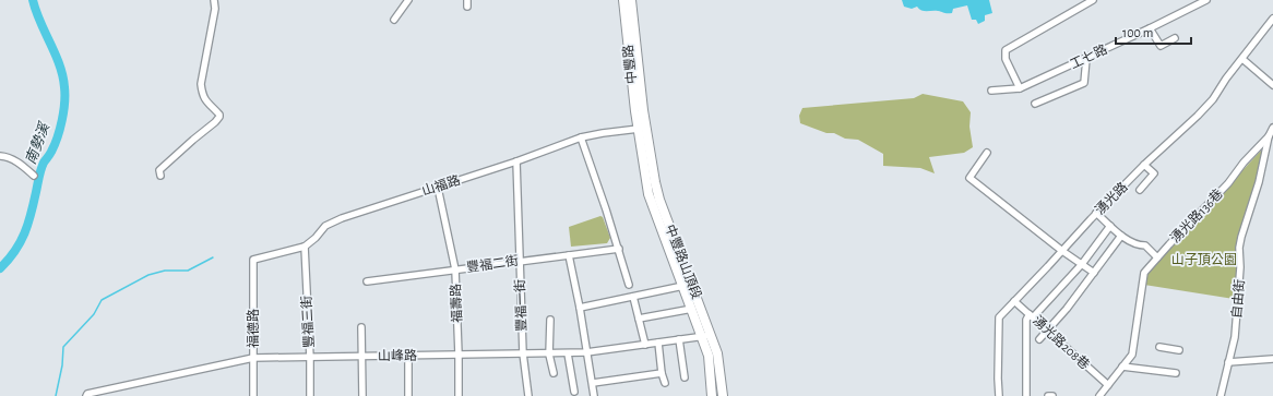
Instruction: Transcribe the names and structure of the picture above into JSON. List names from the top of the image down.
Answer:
{
  "streets": {
    "main road": ["中豐路", "中豐路山頂段"],
    "street": [
      "工七路",
      "山福路",
      "湧光路",
      "湧光路136巷",
      "豐福二街",
      "自由街",
      "福壽路",
      "豐福一街",
      "豐福三街",
      "福德路",
      "湧光路208巷",
      "山峰路"
    ]
  },
  "crossings": [
    ["中豐路", "山福路"],
    ["中豐路", "中豐路山頂段"],
    ["山福路", "中豐路山頂段"],
    ["山福路", "福壽路"],
    ["山福路", "豐福一街"],
    ["山福路", "豐福三街"],
    ["山福路", "福德路"],
    ["湧光路", "湧光路208巷"],
    ["湧光路136巷", "自由街"],
    ["湧光路136巷", "湧光路208巷"],
    ["中豐路山頂段", "山峰路"],
    ["豐福二街", "福壽路"],
    ["豐福二街", "豐福一街"],
    ["福壽路", "山峰路"],
    ["豐福一街", "山峰路"],
    ["豐福三街", "山峰路"],
    ["福德路", "山峰路"]
  ],
  "water": ["南勢溪"],
  "parks": ["山子頂公園"],
  "scale_bar": "100 m"
}
